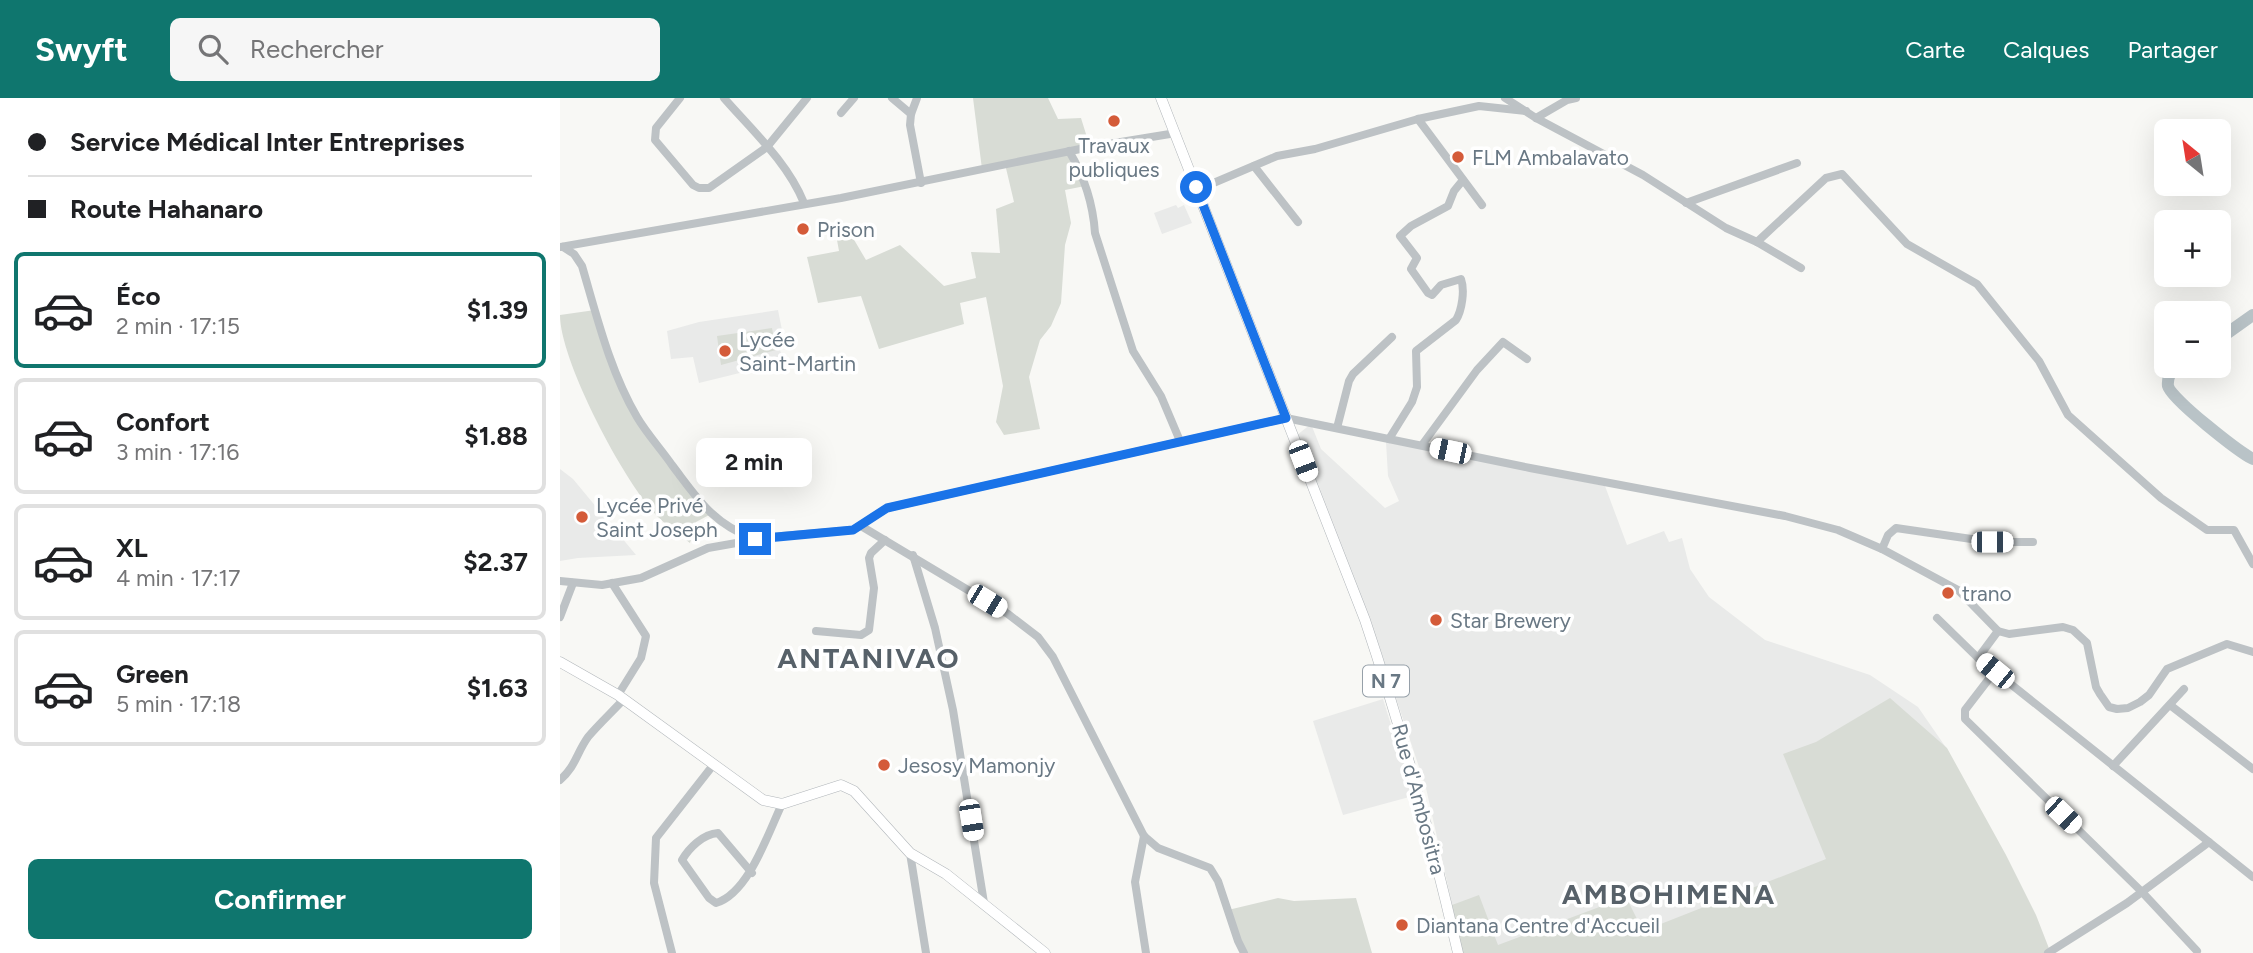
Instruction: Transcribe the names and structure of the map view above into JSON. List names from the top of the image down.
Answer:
{
  "streets": {
    "main road": ["N 7", "Rue d'Ambositra"]
  },
  "districts": ["ANTANIVAO", "AMBOHIMENA"],
  "places": [
    "Travaux publiques",
    "FLM Ambalavato",
    "Prison",
    "Lycée Saint-Martin",
    "Lycée Privé Saint Joseph",
    "trano",
    "Star Brewery",
    "Jesosy Mamonjy",
    "Diantana Centre d'Accueil"
  ],
  "north": "top left",
  "page": {
    "header": "Swyft",
    "search": "Rechercher",
    "nav": ["Carte", "Calques", "Partager"],
    "banner": ["Service Médical Inter Entreprises", "Route Hahanaro"],
    "map_buttons": ["+", "−"],
    "list": [
      {
        "name": "Éco",
        "note": "2 min · 17:15",
        "value": "$1.39"
      },
      {
        "name": "Confort",
        "note": "3 min · 17:16",
        "value": "$1.88"
      },
      {
        "name": "XL",
        "note": "4 min · 17:17",
        "value": "$2.37"
      },
      {
        "name": "Green",
        "note": "5 min · 17:18",
        "value": "$1.63"
      }
    ],
    "bubble": "2 min",
    "buttons": "Confirmer"
  }
}
